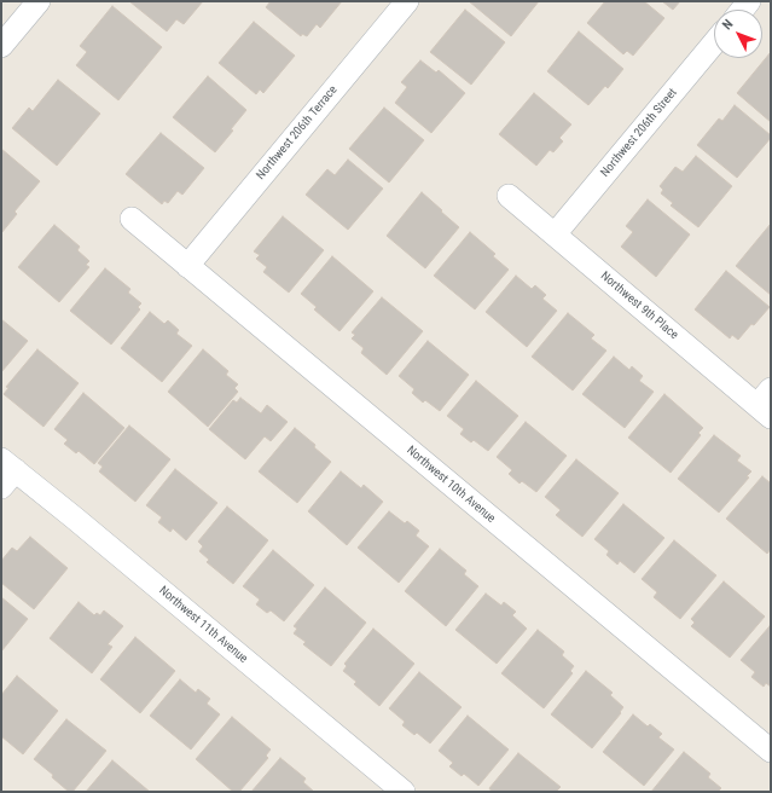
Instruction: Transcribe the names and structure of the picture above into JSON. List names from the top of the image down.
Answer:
{
  "streets": {
    "street": [
      "Northwest 206th Terrace",
      "Northwest 206th Street",
      "Northwest 9th Place",
      "Northwest 10th Avenue",
      "Northwest 11th Avenue"
    ]
  },
  "crossings": [
    ["Northwest 206th Terrace", "Northwest 10th Avenue"],
    ["Northwest 206th Street", "Northwest 9th Place"]
  ],
  "north": "top left"
}
